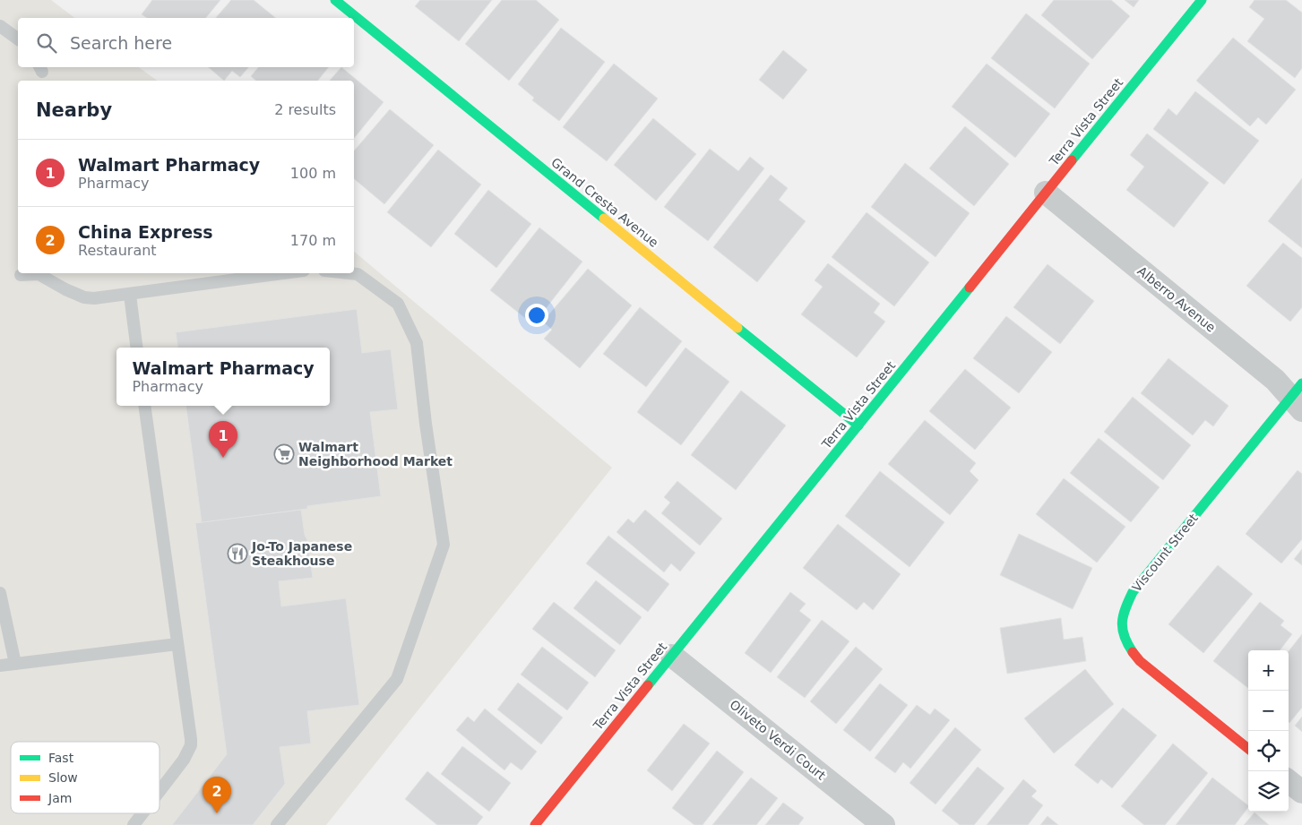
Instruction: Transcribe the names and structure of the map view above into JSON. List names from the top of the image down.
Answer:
{
  "streets": {
    "street": [
      "Terra Vista Street",
      "Grand Cresta Avenue",
      "Alberro Avenue",
      "Viscount Street",
      "Oliveto Verdi Court"
    ]
  },
  "crossings": [
    ["Terra Vista Street", "Grand Cresta Avenue"],
    ["Terra Vista Street", "Alberro Avenue"],
    ["Terra Vista Street", "Oliveto Verdi Court"],
    ["Alberro Avenue", "Viscount Street"]
  ],
  "places": {
    "supermarket": ["Walmart Neighborhood Market"],
    "restaurant": ["Jo-To Japanese Steakhouse"]
  },
  "legend": ["Fast", "Slow", "Jam"],
  "page": {
    "search": "Search here",
    "heading": ["Nearby", "2 results"],
    "list": [
      {
        "mark": "1",
        "name": "Walmart Pharmacy",
        "note": "Pharmacy",
        "value": "100 m"
      },
      {
        "mark": "2",
        "name": "China Express",
        "note": "Restaurant",
        "value": "170 m"
      }
    ],
    "popup": ["Walmart Pharmacy", "Pharmacy"],
    "pins": ["1", "2"],
    "map_buttons": ["+", "−"]
  }
}
